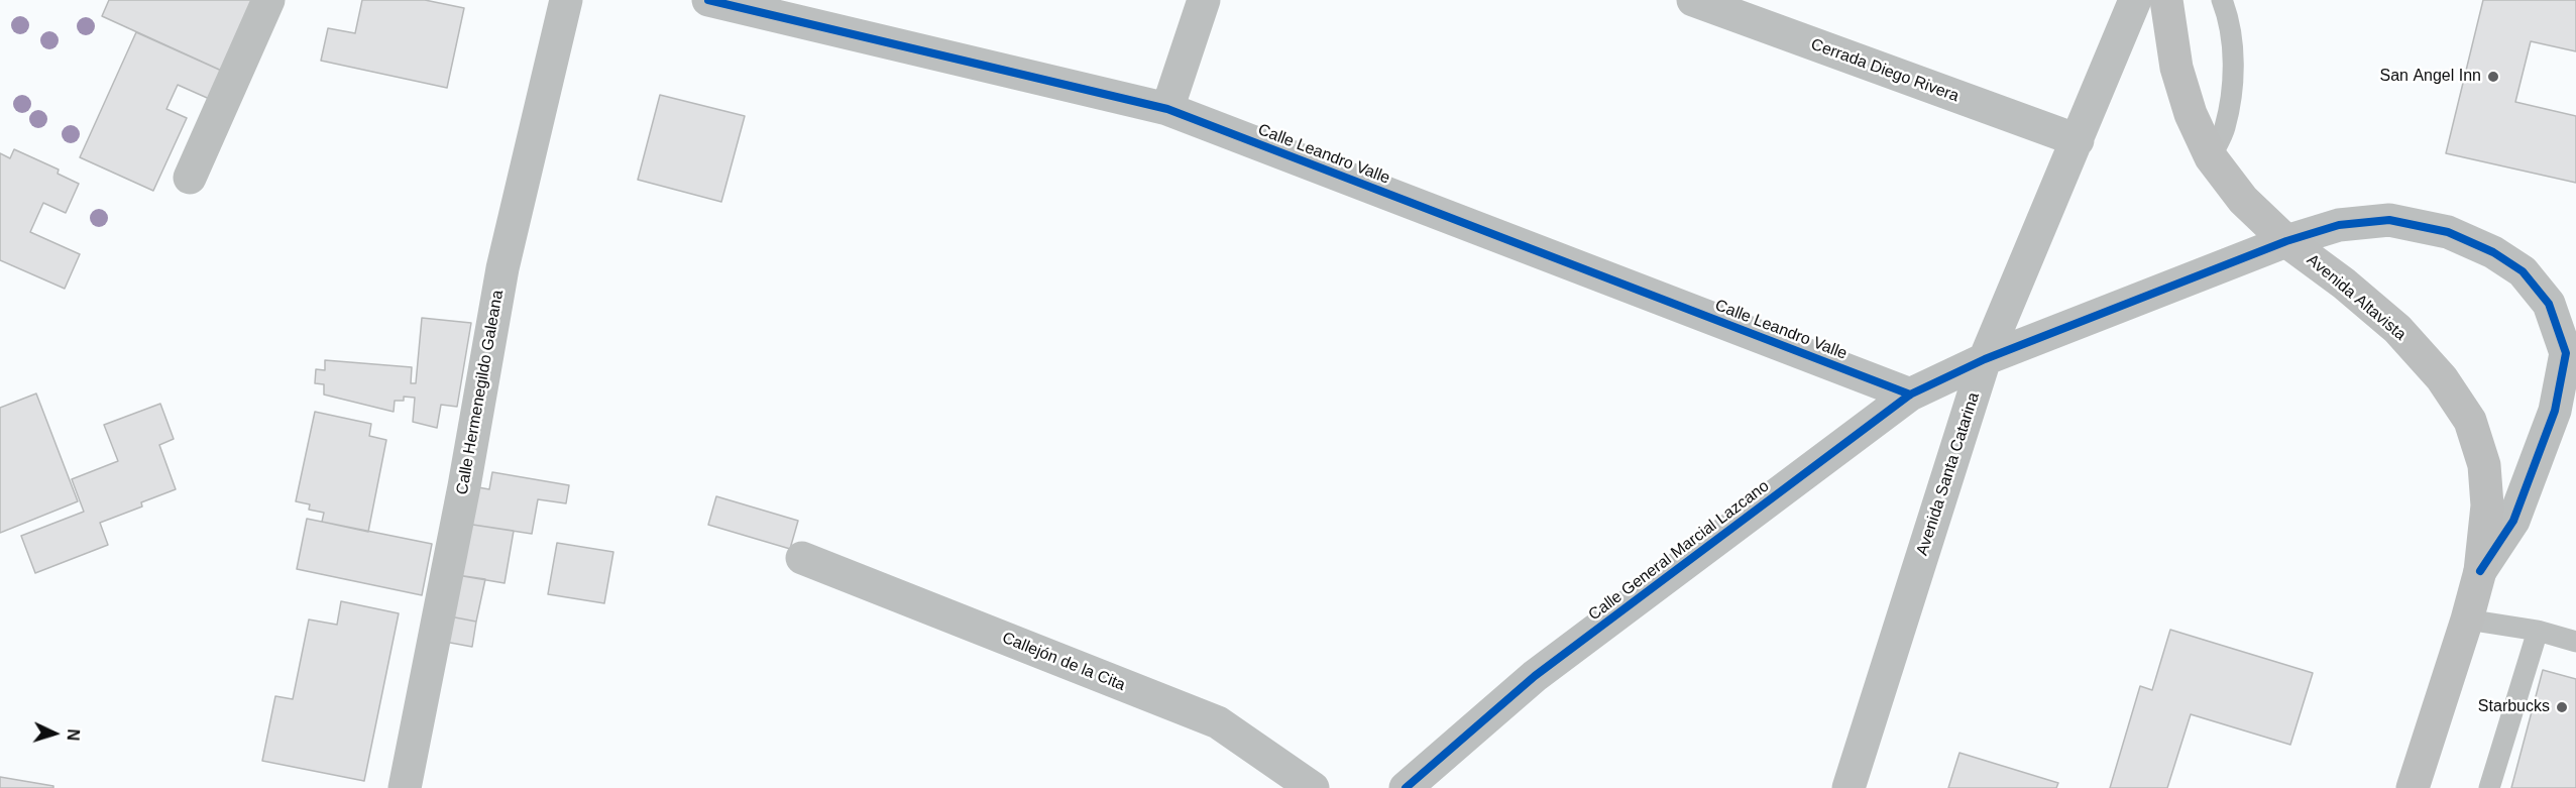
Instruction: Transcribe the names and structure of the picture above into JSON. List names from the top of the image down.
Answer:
{
  "streets": {
    "main road": ["Avenida Altavista"],
    "street": [
      "Cerrada Diego Rivera",
      "Calle Leandro Valle",
      "Calle Hermenegildo Galeana",
      "Avenida Santa Catarina",
      "Calle General Marcial Lazcano",
      "Callejón de la Cita"
    ]
  },
  "crossings": [
    ["Cerrada Diego Rivera", "Avenida Santa Catarina"],
    ["Calle Leandro Valle", "Calle General Marcial Lazcano"],
    ["Avenida Santa Catarina", "Calle General Marcial Lazcano"]
  ],
  "places": ["San Angel Inn", "Starbucks"],
  "north": "right"
}
